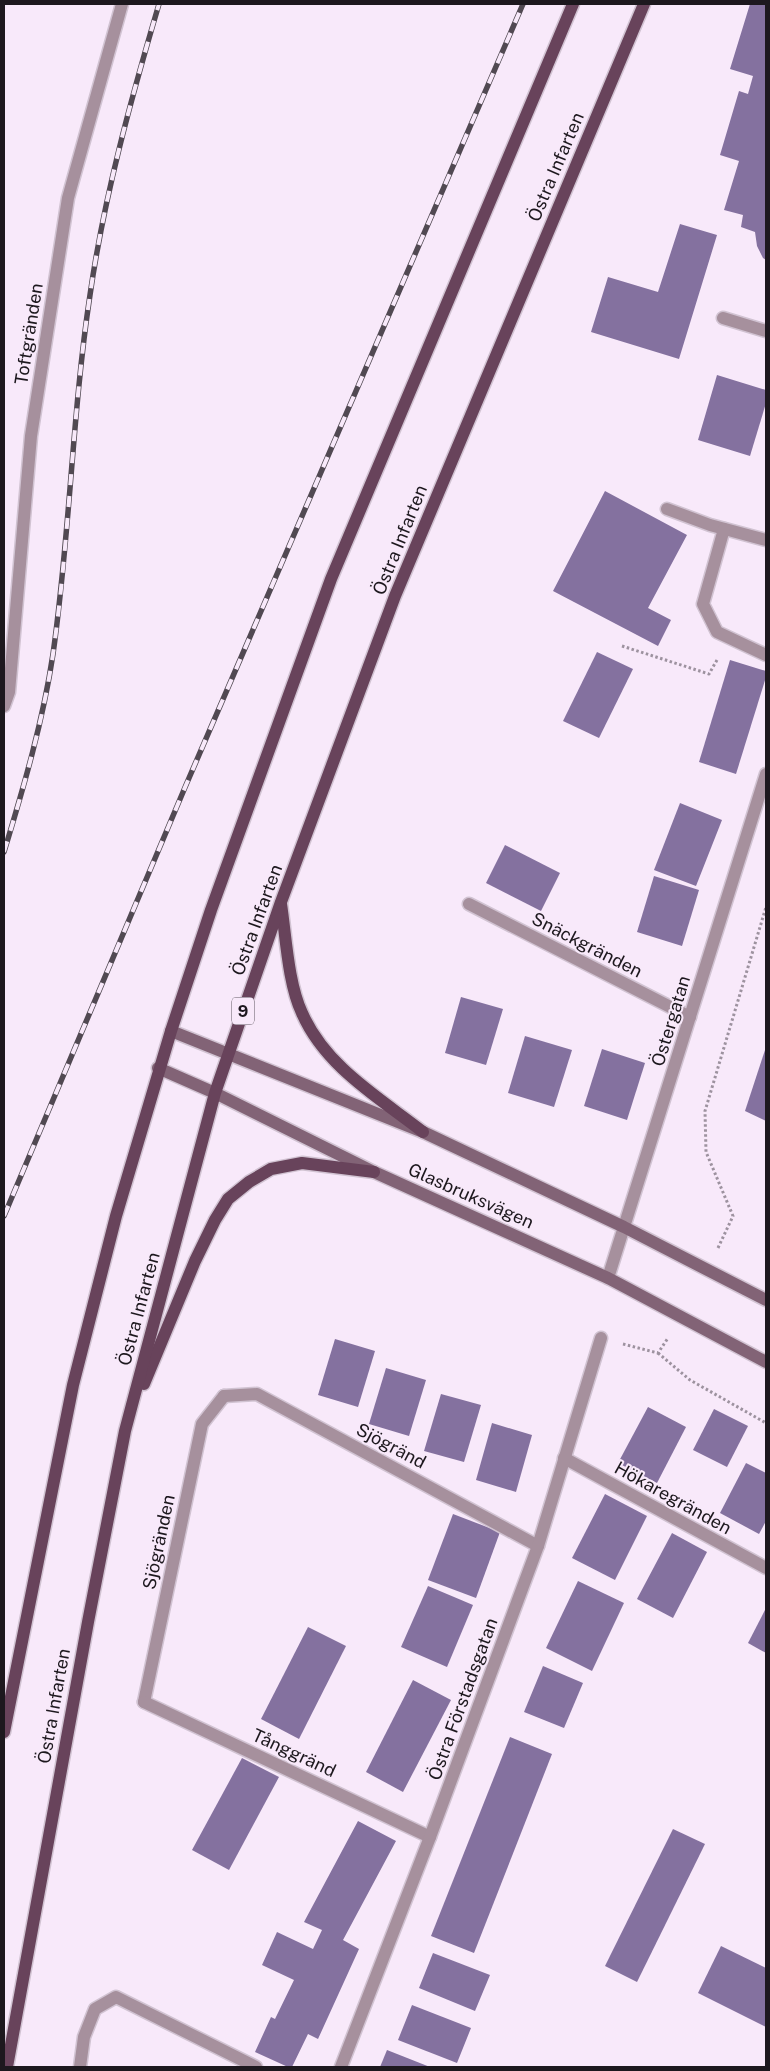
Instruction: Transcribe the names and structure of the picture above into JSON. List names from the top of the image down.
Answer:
{
  "streets": {
    "main road": ["Östra Infarten", "9", "Glasbruksvägen"],
    "street": [
      "Toftgränden",
      "Snäckgränden",
      "Östergatan",
      "Sjögränd",
      "Hökaregränden",
      "Sjögränden",
      "Östra Förstadsgatan",
      "Tånggränd"
    ]
  },
  "crossings": [
    ["Östra Infarten", "Glasbruksvägen"],
    ["Snäckgränden", "Östergatan"],
    ["Östergatan", "Glasbruksvägen"],
    ["Sjögränd", "Sjögränden"],
    ["Sjögränd", "Östra Förstadsgatan"],
    ["Hökaregränden", "Östra Förstadsgatan"],
    ["Sjögränden", "Tånggränd"],
    ["Östra Förstadsgatan", "Tånggränd"]
  ]
}
